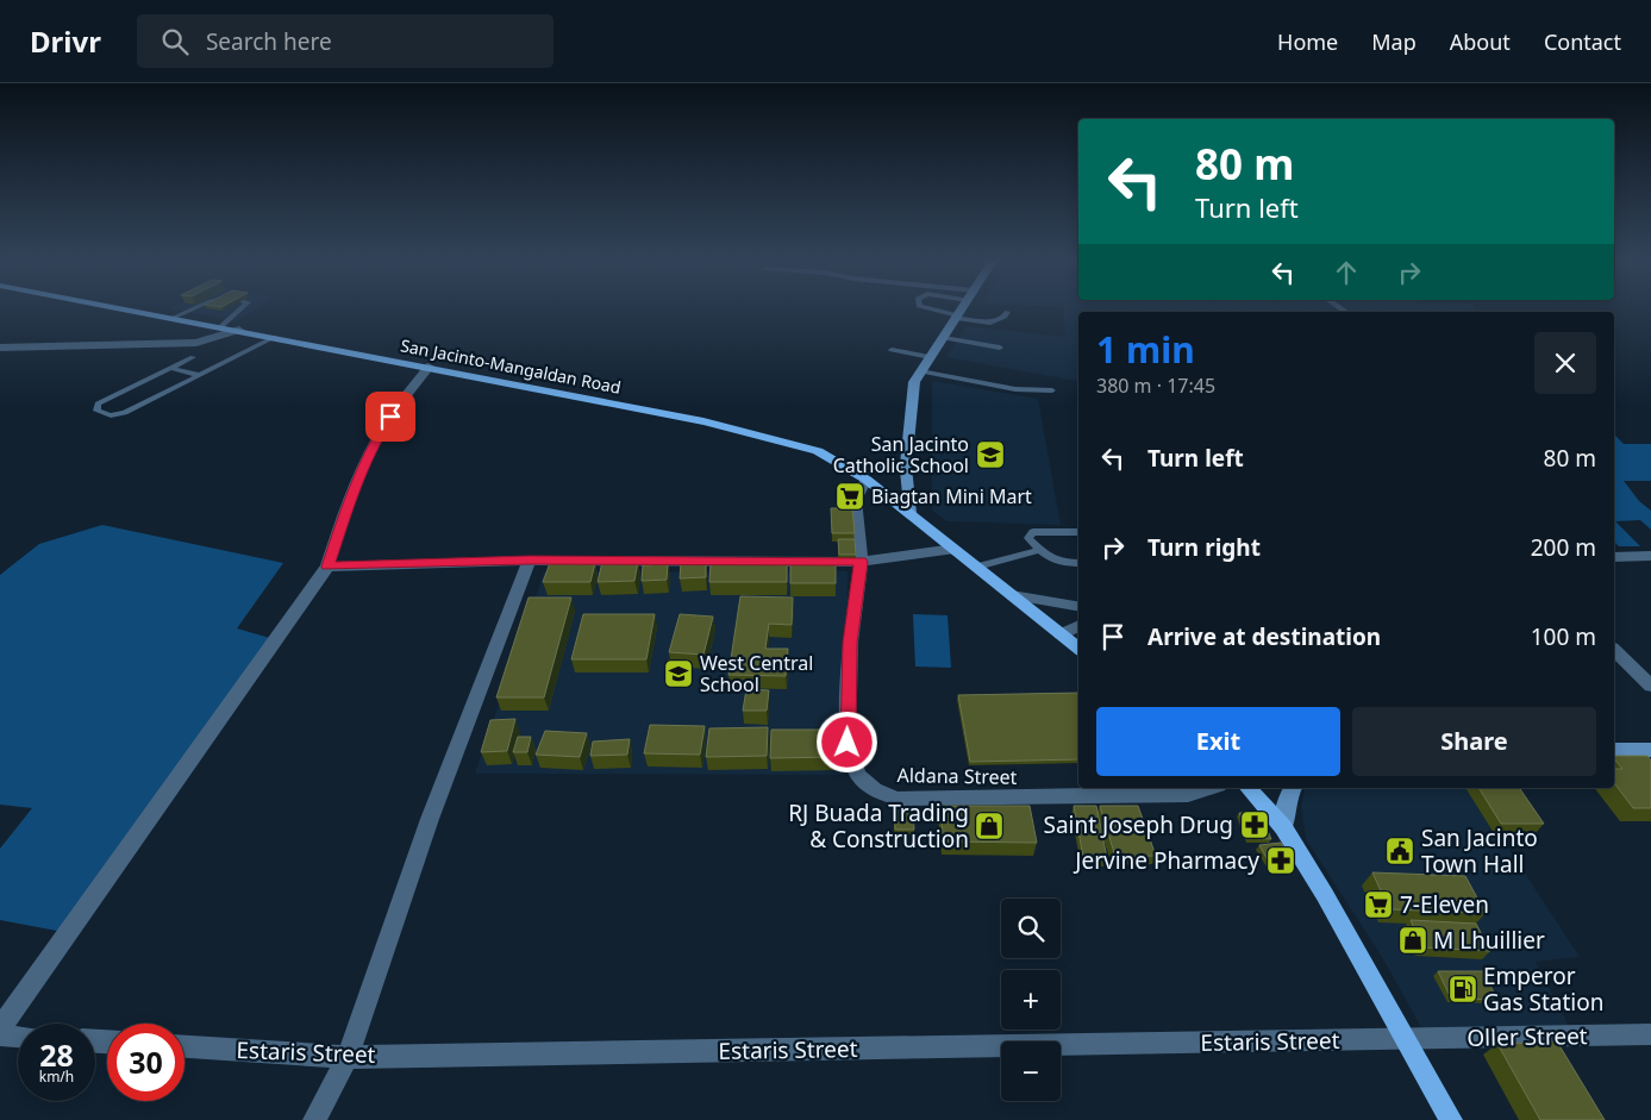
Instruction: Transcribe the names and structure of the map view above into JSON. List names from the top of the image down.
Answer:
{
  "streets": {
    "main road": ["San Jacinto-Mangaldan Road"],
    "street": ["Aldana Street", "Oller Street", "Estaris Street"]
  },
  "crossings": [
    ["San Jacinto-Mangaldan Road", "Aldana Street"],
    ["Oller Street", "Estaris Street"]
  ],
  "places": {
    "school or university": ["San Jacinto Catholic School", "West Central School"],
    "supermarket": ["Biagtan Mini Mart", "7-Eleven"],
    "pharmacy": ["Saint Joseph Drug", "Jervine Pharmacy"],
    "shop": ["RJ Buada Trading & Construction", "M Lhuillier"],
    "public building": ["San Jacinto Town Hall"],
    "fuel station": ["Emperor Gas Station"]
  },
  "page": {
    "header": "Drivr",
    "search": "Search here",
    "nav": [
      "Home",
      "Map",
      "About",
      "Contact"
    ],
    "turn": ["80 m", "Turn left"],
    "heading": ["1 min", "380 m · 17:45"],
    "list": [
      {
        "name": "Turn left",
        "value": "80 m"
      },
      {
        "name": "Turn right",
        "value": "200 m"
      },
      {
        "name": "Arrive at destination",
        "value": "100 m"
      }
    ],
    "buttons": ["Exit", "Share"],
    "map_buttons": ["+", "−"],
    "speed": "28 km/h",
    "limit": "30"
  }
}
